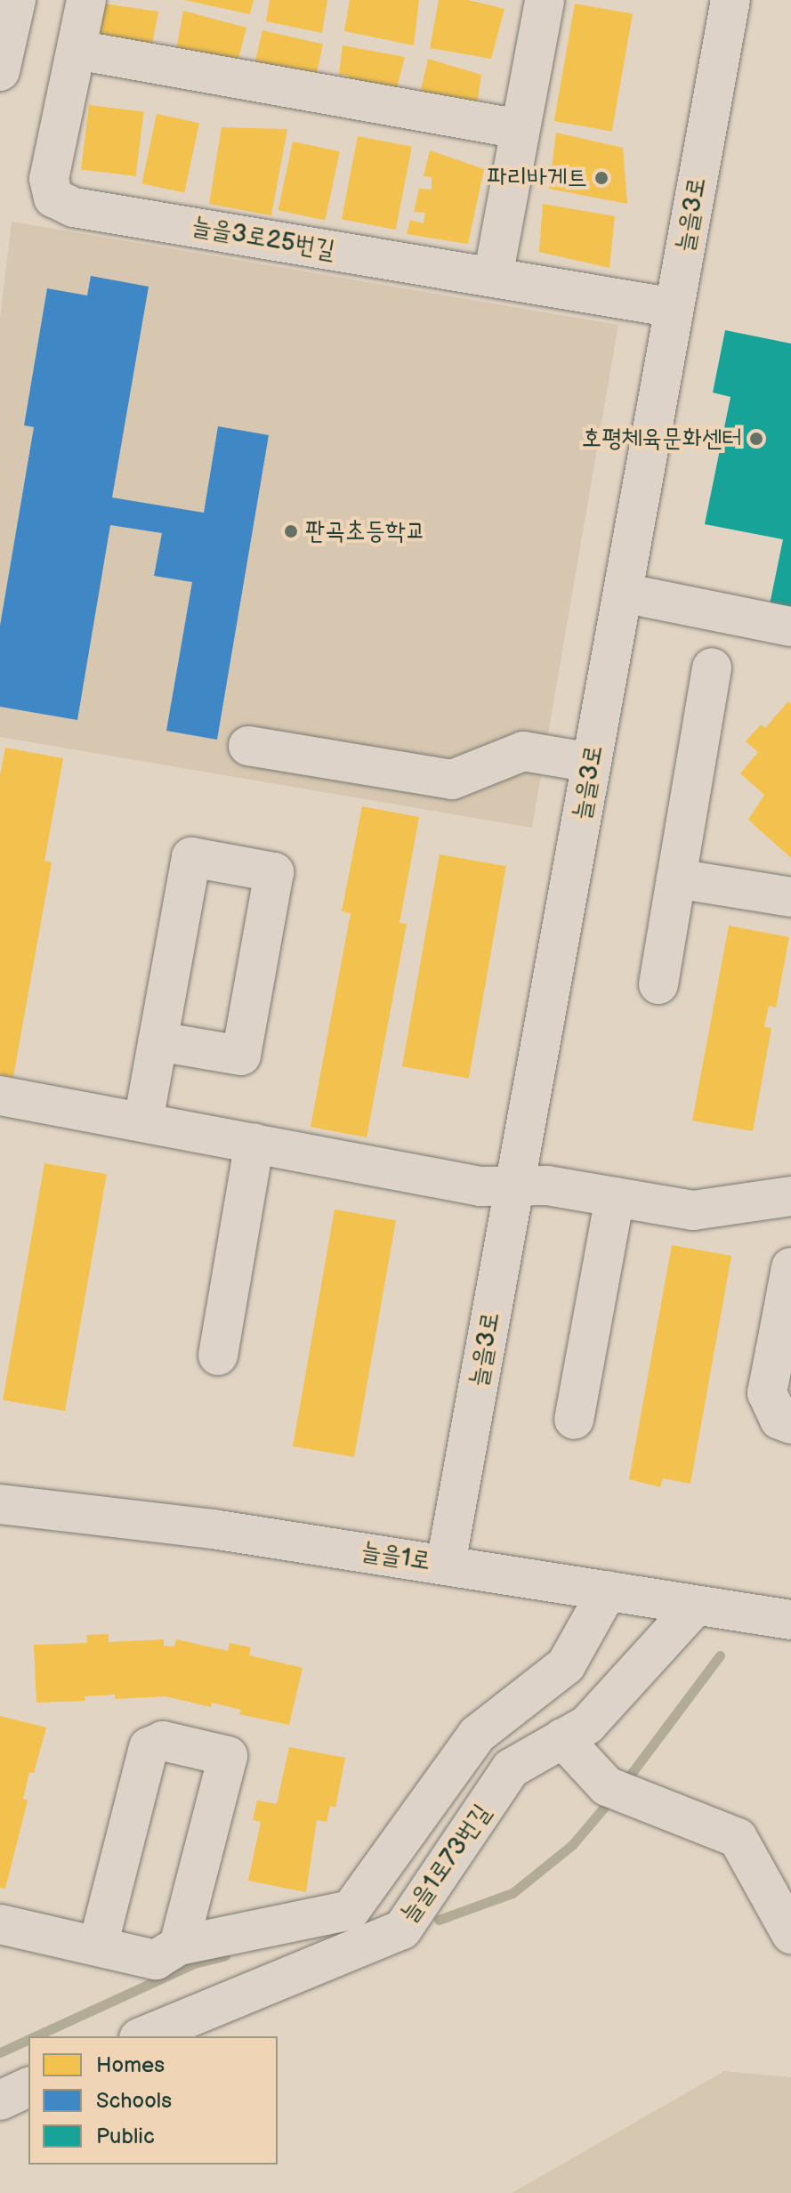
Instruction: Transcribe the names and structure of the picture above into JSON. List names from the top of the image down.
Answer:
{
  "streets": {
    "street": [
      "늘을3로",
      "늘을3로25번길",
      "늘을1로",
      "늘을1로73번길"
    ]
  },
  "crossings": [
    ["늘을3로", "늘을3로25번길"],
    ["늘을3로", "늘을1로"],
    ["늘을1로", "늘을1로73번길"]
  ],
  "places": ["파리바게트", "호평체육문화센터", "판곡초등학교"],
  "legend": ["Homes", "Schools", "Public"]
}
